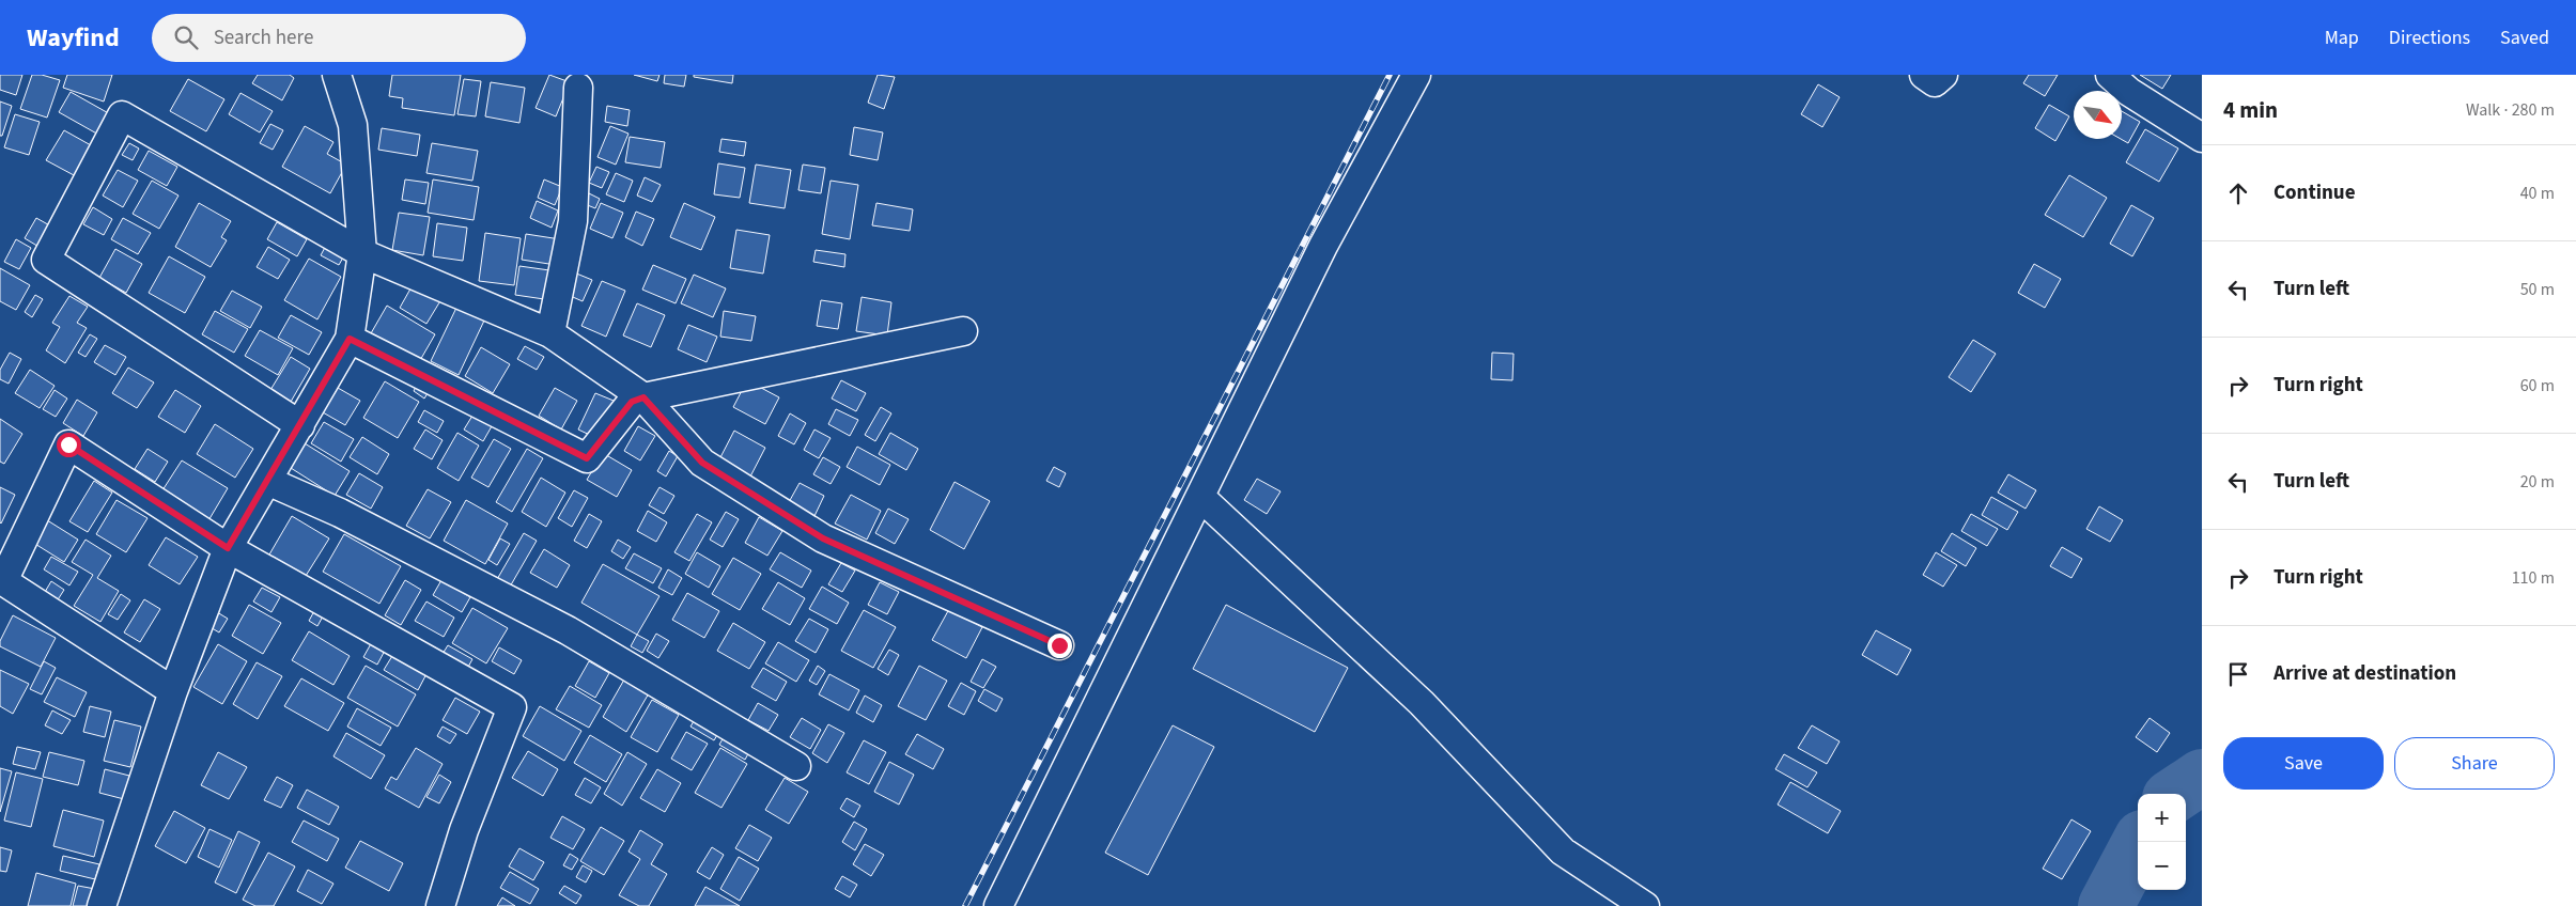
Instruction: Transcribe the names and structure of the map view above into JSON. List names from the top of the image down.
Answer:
{
  "north": "bottom right",
  "page": {
    "header": "Wayfind",
    "search": "Search here",
    "nav": ["Map", "Directions", "Saved"],
    "heading": ["4 min", "Walk · 280 m"],
    "list": [
      ["Continue", "40 m"],
      ["Turn left", "50 m"],
      ["Turn right", "60 m"],
      ["Turn left", "20 m"],
      ["Turn right", "110 m"],
      "Arrive at destination"
    ],
    "buttons": ["Save", "Share"],
    "map_buttons": ["+", "−"]
  }
}
